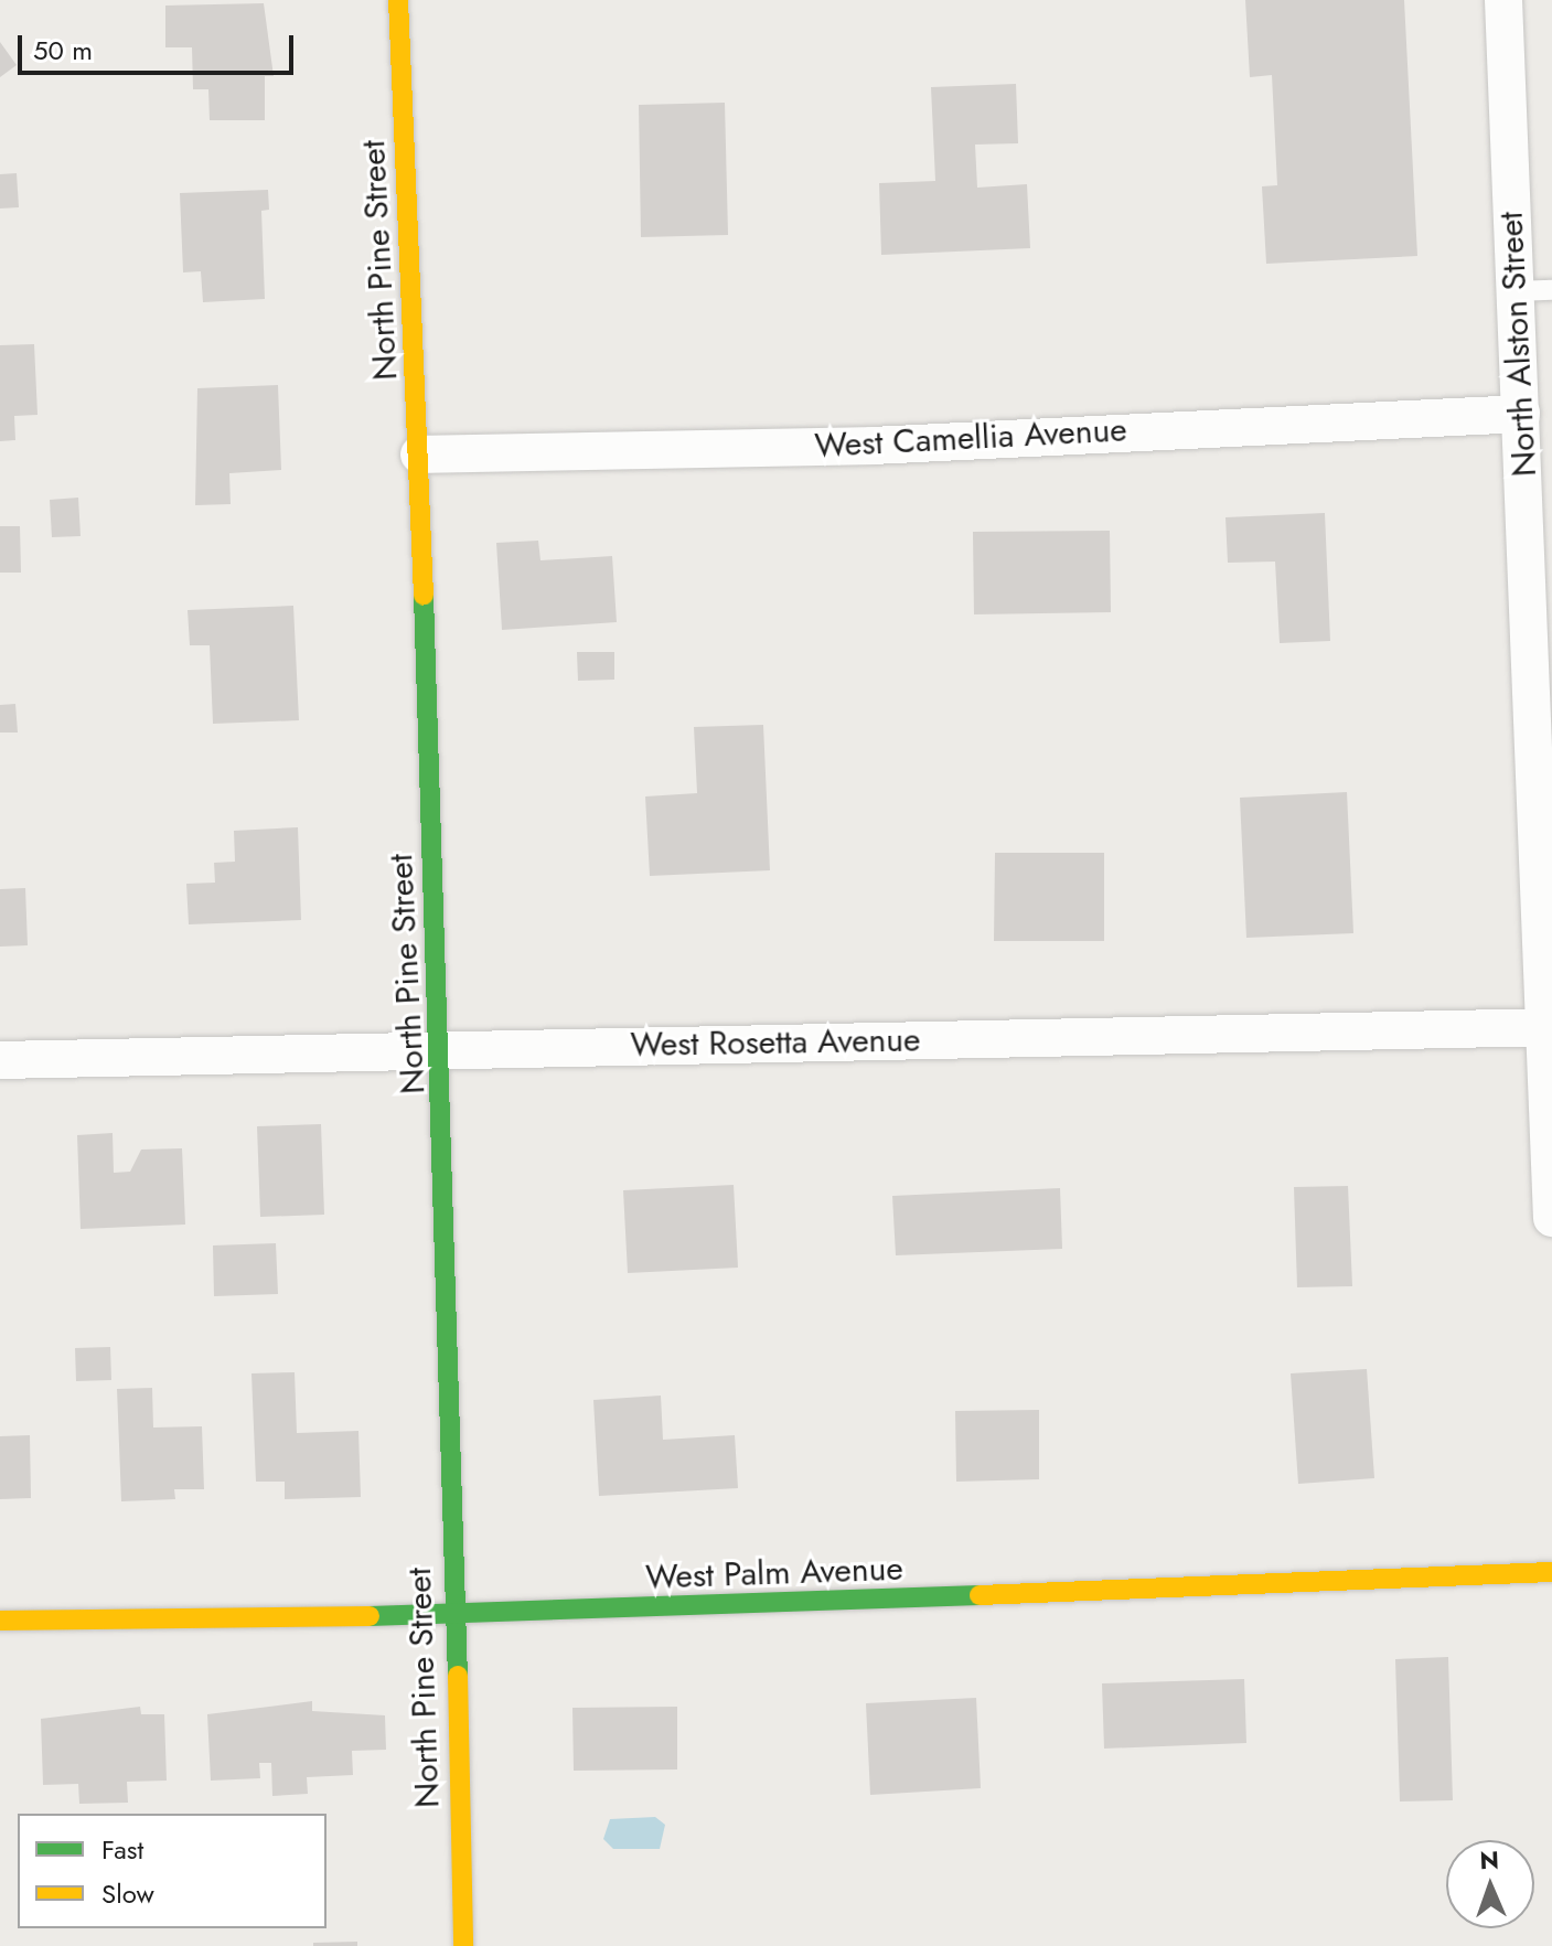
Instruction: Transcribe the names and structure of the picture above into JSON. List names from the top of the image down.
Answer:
{
  "streets": {
    "street": [
      "North Pine Street",
      "North Alston Street",
      "West Camellia Avenue",
      "West Rosetta Avenue",
      "West Palm Avenue"
    ]
  },
  "crossings": [
    ["North Pine Street", "West Camellia Avenue"],
    ["North Pine Street", "West Rosetta Avenue"],
    ["North Pine Street", "West Palm Avenue"],
    ["North Alston Street", "West Camellia Avenue"],
    ["North Alston Street", "West Rosetta Avenue"]
  ],
  "legend": ["Fast", "Slow"],
  "scale_bar": "50 m",
  "north": "top"
}
